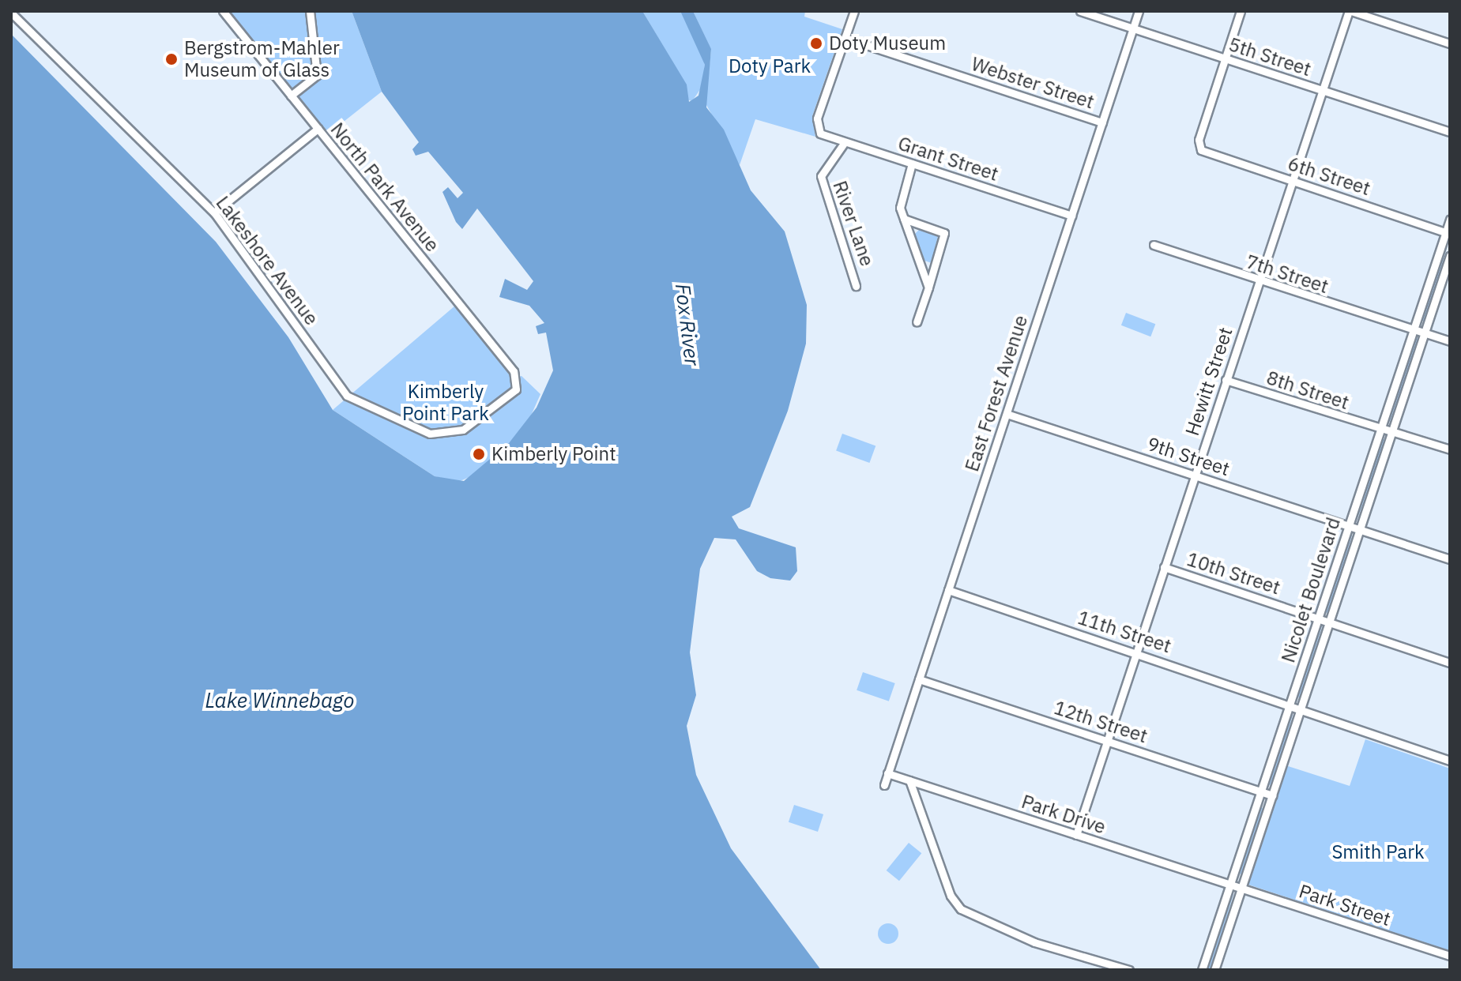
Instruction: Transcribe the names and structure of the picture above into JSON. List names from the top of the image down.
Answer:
{
  "streets": {
    "street": [
      "5th Street",
      "Webster Street",
      "Grant Street",
      "6th Street",
      "North Park Avenue",
      "River Lane",
      "Lakeshore Avenue",
      "7th Street",
      "Hewitt Street",
      "8th Street",
      "East Forest Avenue",
      "9th Street",
      "10th Street",
      "Nicolet Boulevard",
      "11th Street",
      "12th Street",
      "Park Drive",
      "Park Street"
    ]
  },
  "crossings": [
    ["5th Street", "6th Street"],
    ["5th Street", "Hewitt Street"],
    ["5th Street", "East Forest Avenue"],
    ["Webster Street", "Grant Street"],
    ["Webster Street", "East Forest Avenue"],
    ["Grant Street", "River Lane"],
    ["Grant Street", "East Forest Avenue"],
    ["6th Street", "Hewitt Street"],
    ["6th Street", "Nicolet Boulevard"],
    ["North Park Avenue", "Lakeshore Avenue"],
    ["7th Street", "Hewitt Street"],
    ["7th Street", "Nicolet Boulevard"],
    ["Hewitt Street", "8th Street"],
    ["Hewitt Street", "9th Street"],
    ["Hewitt Street", "10th Street"],
    ["Hewitt Street", "11th Street"],
    ["Hewitt Street", "12th Street"],
    ["Hewitt Street", "Park Drive"],
    ["8th Street", "Nicolet Boulevard"],
    ["East Forest Avenue", "9th Street"],
    ["East Forest Avenue", "11th Street"],
    ["East Forest Avenue", "12th Street"],
    ["East Forest Avenue", "Park Drive"],
    ["9th Street", "Nicolet Boulevard"],
    ["10th Street", "Nicolet Boulevard"],
    ["Nicolet Boulevard", "11th Street"],
    ["Nicolet Boulevard", "12th Street"],
    ["Nicolet Boulevard", "Park Drive"],
    ["Nicolet Boulevard", "Park Street"],
    ["Park Drive", "Park Street"]
  ],
  "water": ["Fox River", "Lake Winnebago"],
  "parks": ["Doty Park", "Kimberly Point Park", "Smith Park"],
  "places": ["Doty Museum", "Bergstrom-Mahler Museum of Glass", "Kimberly Point"]
}
